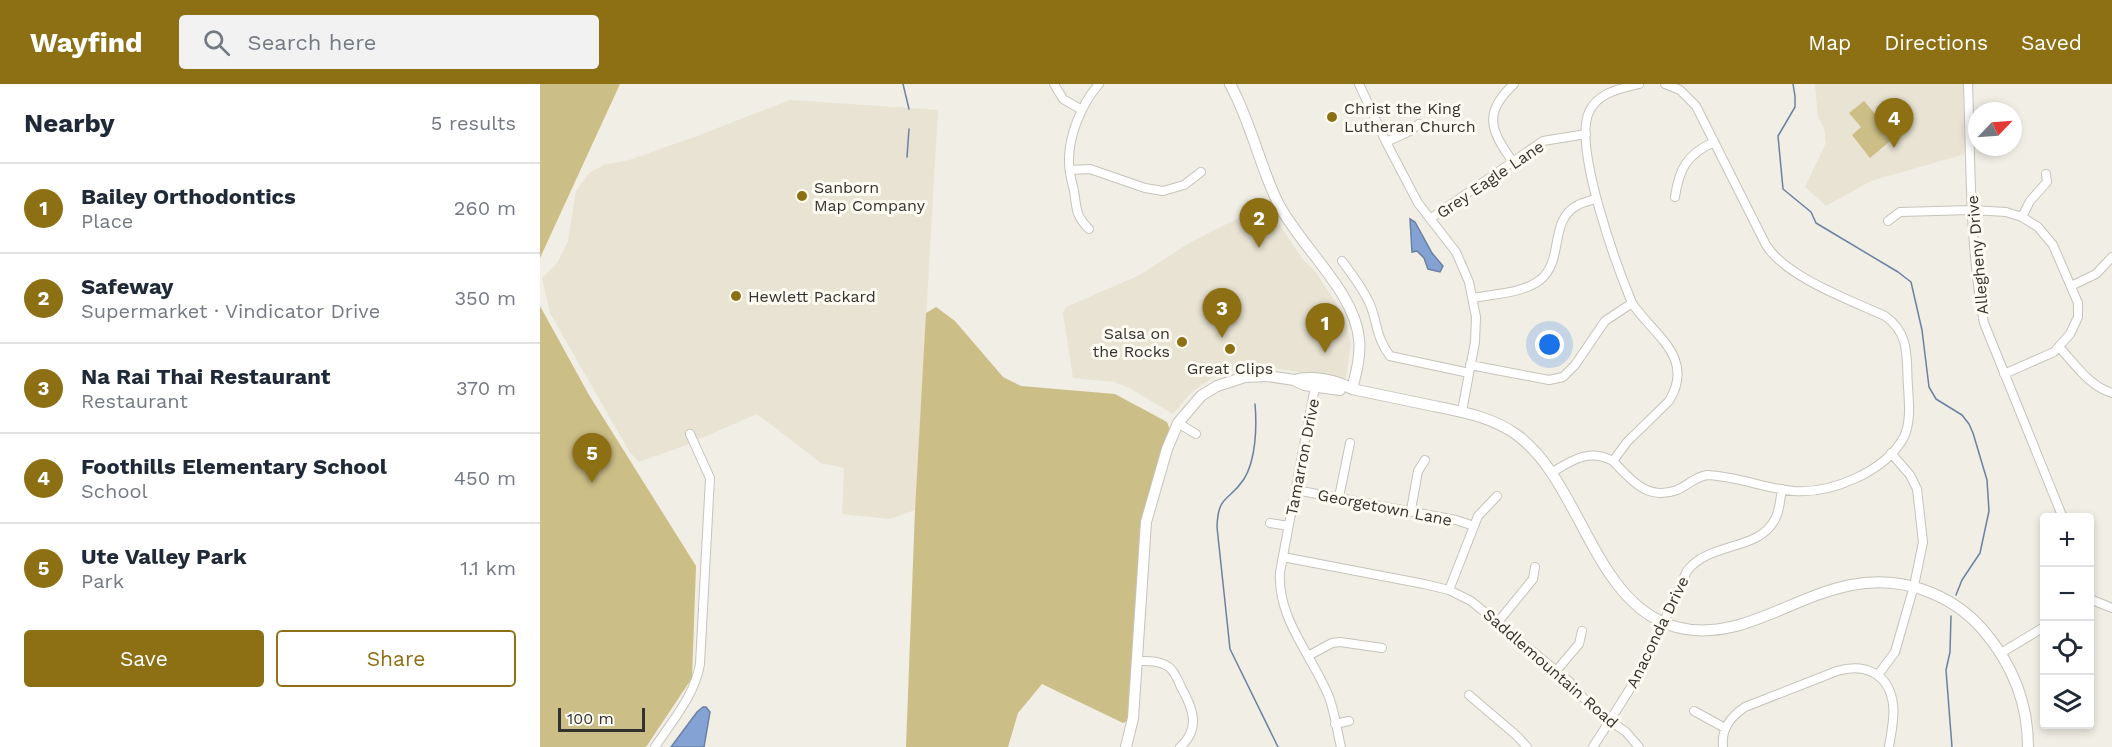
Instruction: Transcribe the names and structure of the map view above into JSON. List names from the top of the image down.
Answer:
{
  "streets": {
    "street": [
      "Grey Eagle Lane",
      "Allegheny Drive",
      "Tamarron Drive",
      "Georgetown Lane",
      "Anaconda Drive",
      "Saddlemountain Road"
    ]
  },
  "crossings": [
    ["Tamarron Drive", "Georgetown Lane"],
    ["Tamarron Drive", "Saddlemountain Road"],
    ["Anaconda Drive", "Saddlemountain Road"]
  ],
  "places": [
    "Christ the King Lutheran Church",
    "Sanborn Map Company",
    "Hewlett Packard",
    "Salsa on the Rocks",
    "Great Clips"
  ],
  "scale_bar": "100 m",
  "north": "top right",
  "page": {
    "header": "Wayfind",
    "search": "Search here",
    "nav": ["Map", "Directions", "Saved"],
    "heading": ["Nearby", "5 results"],
    "pins": [
      "4",
      "2",
      "3",
      "1",
      "5"
    ],
    "list": [
      {
        "mark": "1",
        "name": "Bailey Orthodontics",
        "note": "Place",
        "value": "260 m"
      },
      {
        "mark": "2",
        "name": "Safeway",
        "note": "Supermarket · Vindicator Drive",
        "value": "350 m"
      },
      {
        "mark": "3",
        "name": "Na Rai Thai Restaurant",
        "note": "Restaurant",
        "value": "370 m"
      },
      {
        "mark": "4",
        "name": "Foothills Elementary School",
        "note": "School",
        "value": "450 m"
      },
      {
        "mark": "5",
        "name": "Ute Valley Park",
        "note": "Park",
        "value": "1.1 km"
      }
    ],
    "map_buttons": ["+", "−"],
    "buttons": ["Save", "Share"],
    "scale": "100 m"
  }
}
